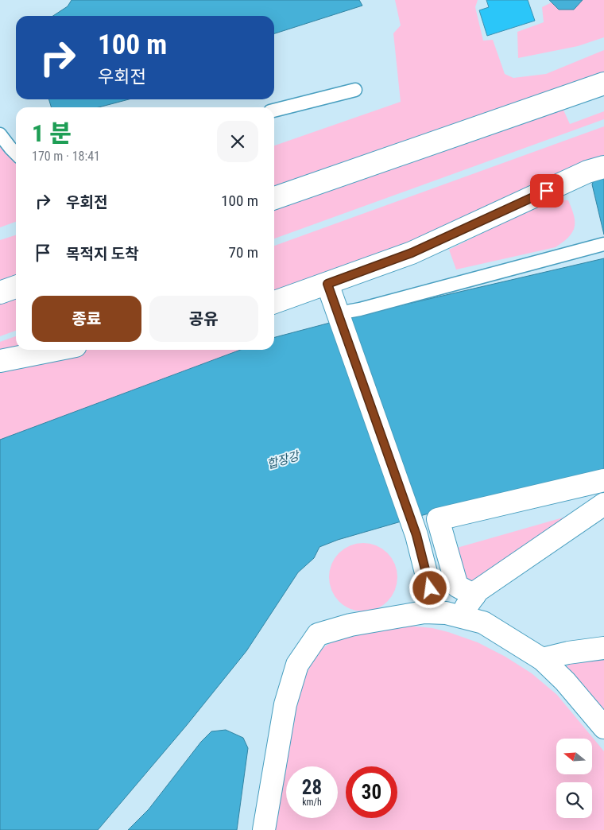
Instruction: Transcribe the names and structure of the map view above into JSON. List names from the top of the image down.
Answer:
{
  "water": ["합장강"],
  "north": "left",
  "page": {
    "turn": ["100 m", "우회전"],
    "heading": ["1 분", "170 m · 18:41"],
    "list": [
      {
        "name": "우회전",
        "value": "100 m"
      },
      {
        "name": "목적지 도착",
        "value": "70 m"
      }
    ],
    "buttons": ["종료", "공유"],
    "speed": "28 km/h",
    "limit": "30"
  }
}
